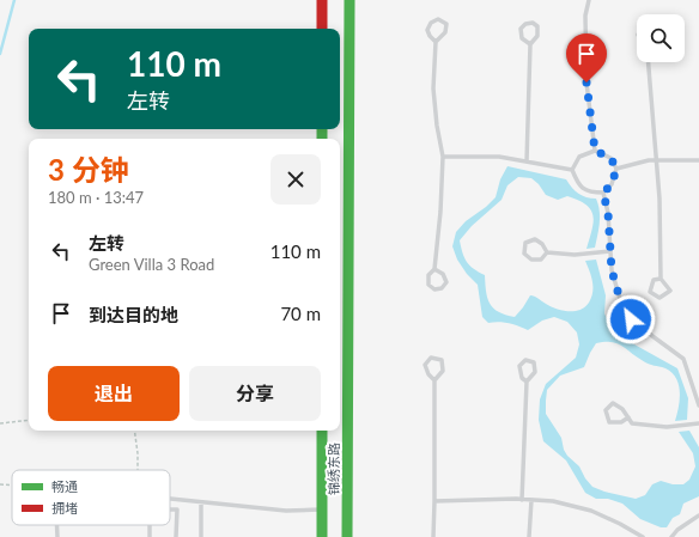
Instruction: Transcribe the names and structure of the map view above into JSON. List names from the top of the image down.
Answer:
{
  "streets": {
    "main road": ["锦绣东路"]
  },
  "legend": ["畅通", "拥堵"],
  "page": {
    "turn": ["110 m", "左转"],
    "heading": ["3 分钟", "180 m · 13:47"],
    "list": [
      {
        "name": "左转",
        "note": "Green Villa 3 Road",
        "value": "110 m"
      },
      {
        "name": "到达目的地",
        "value": "70 m"
      }
    ],
    "buttons": ["退出", "分享"]
  }
}
